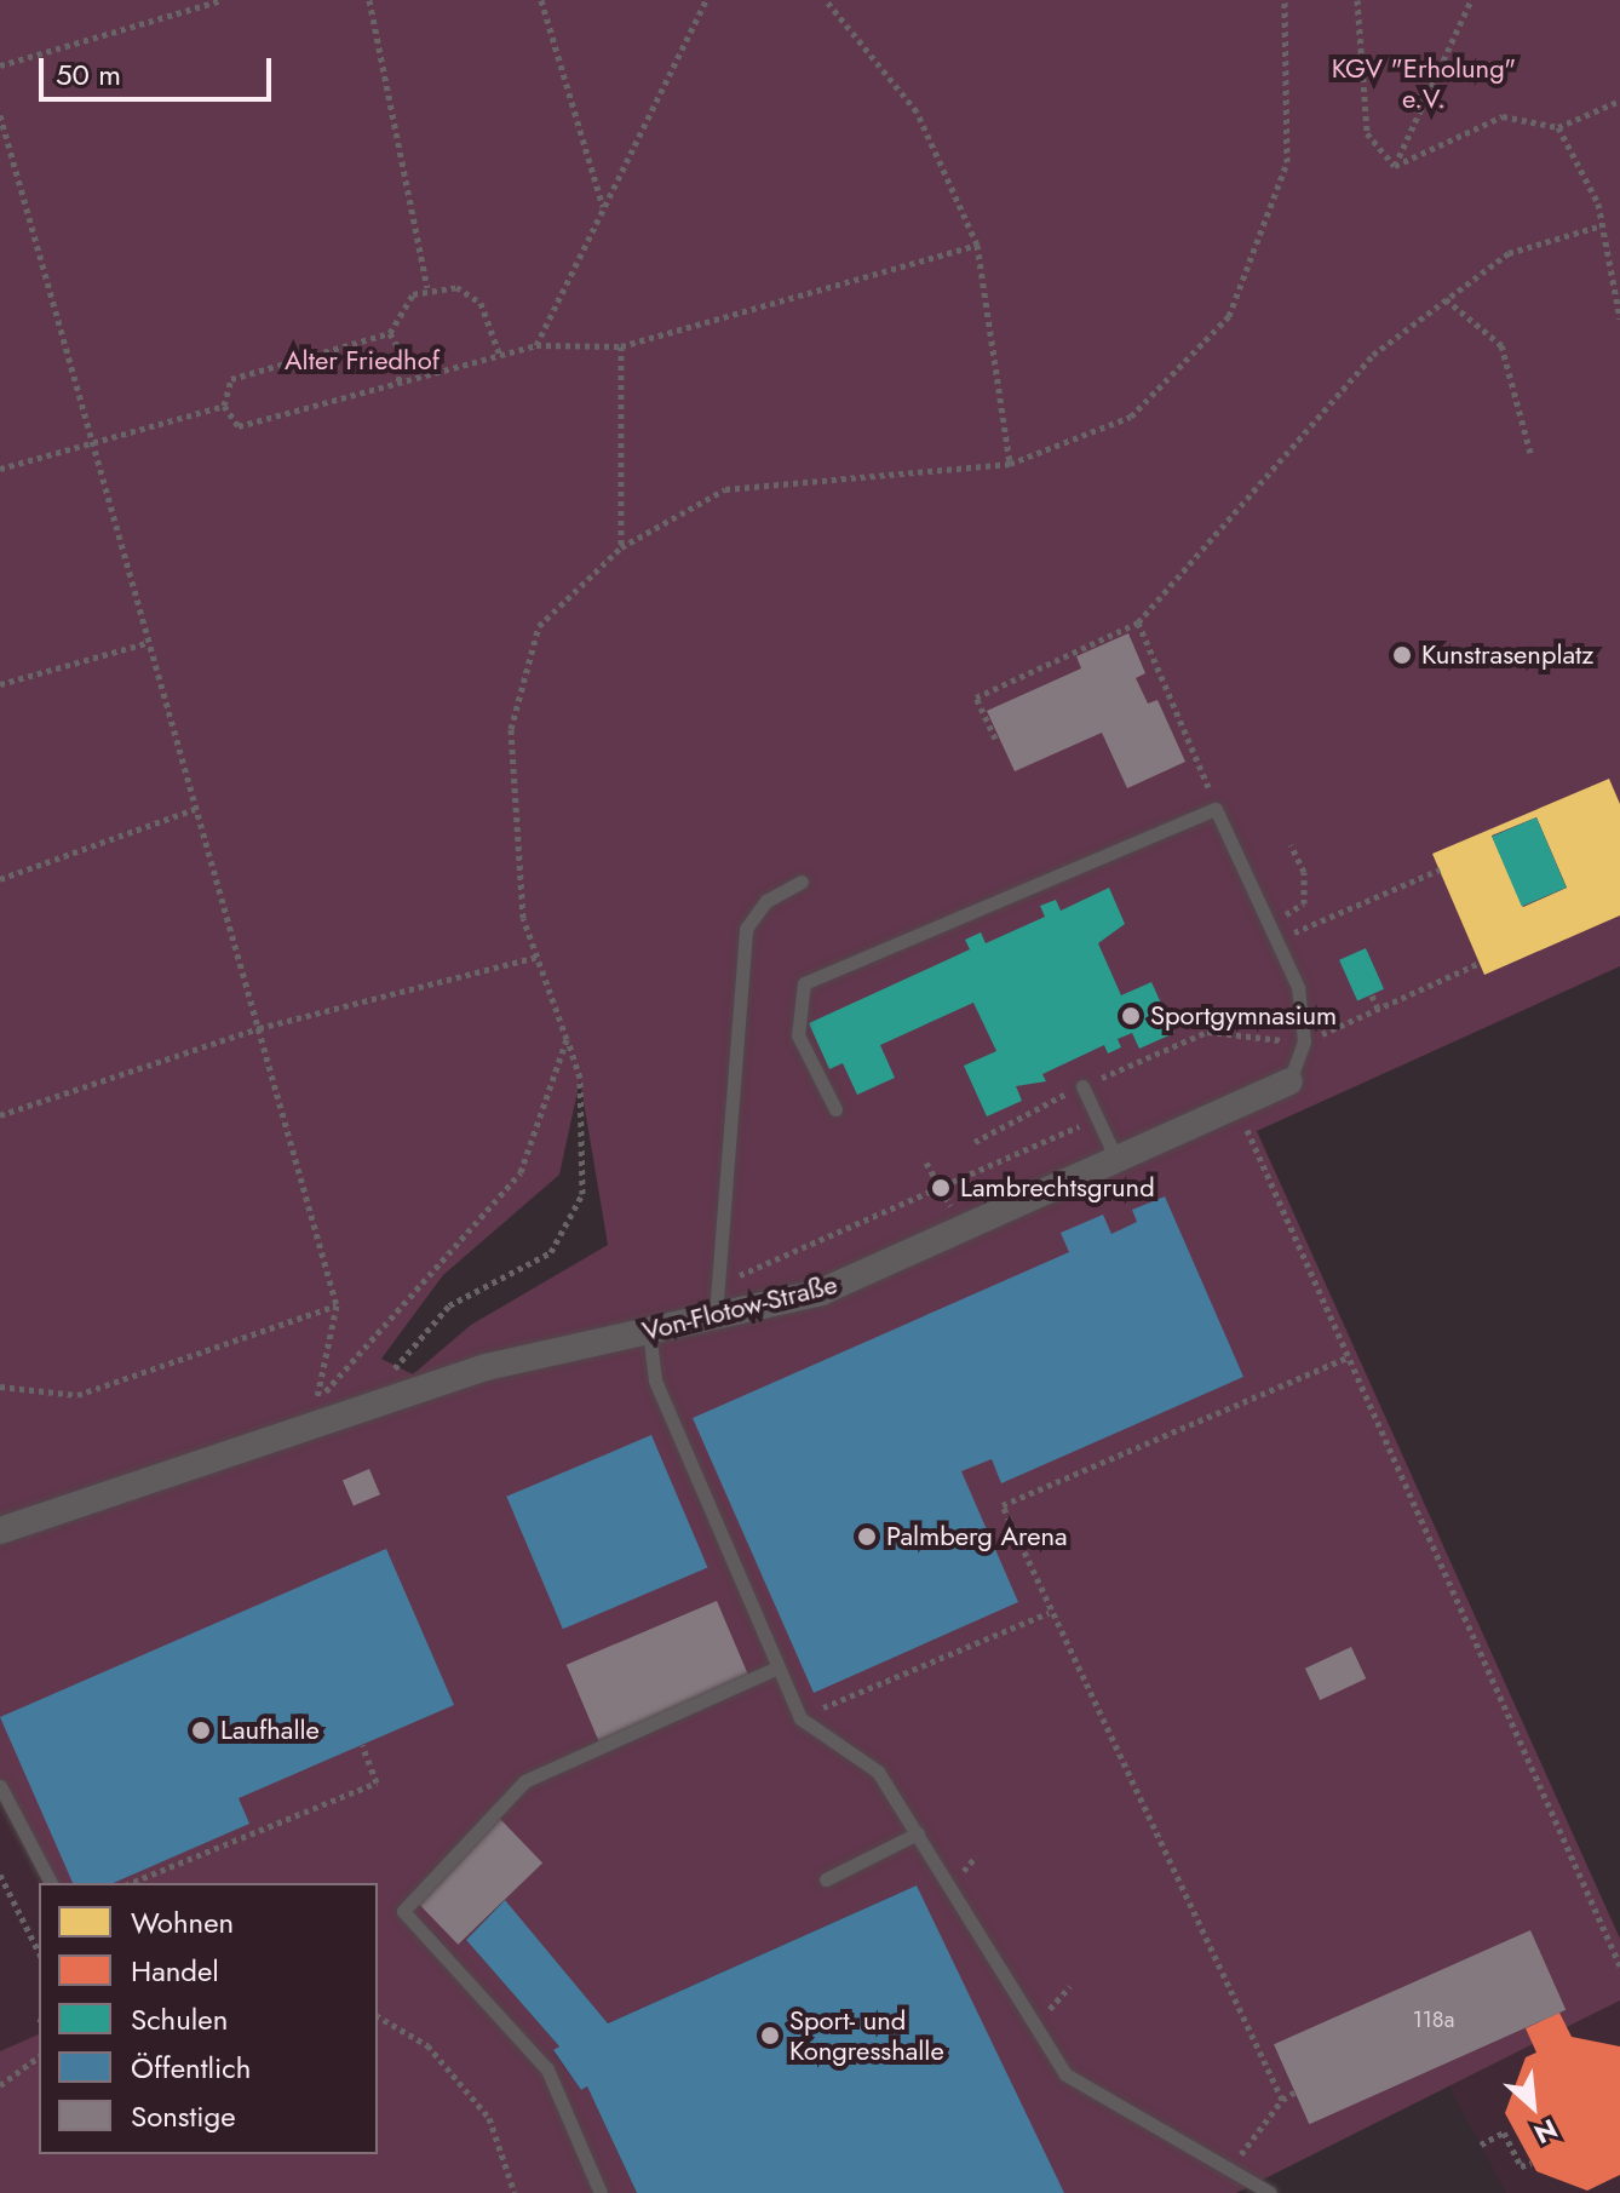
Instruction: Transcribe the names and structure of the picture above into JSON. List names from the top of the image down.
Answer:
{
  "streets": {
    "street": ["Von-Flotow-Straße"]
  },
  "parks": ["KGV \"Erholung\" e.V.", "Alter Friedhof"],
  "places": [
    "Kunstrasenplatz",
    "Sportgymnasium",
    "Lambrechtsgrund",
    "Palmberg Arena",
    "Laufhalle",
    "Sport- und Kongresshalle"
  ],
  "house_numbers": ["118a"],
  "legend": [
    "Wohnen",
    "Handel",
    "Schulen",
    "Öffentlich",
    "Sonstige"
  ],
  "scale_bar": "50 m",
  "north": "bottom right"
}
